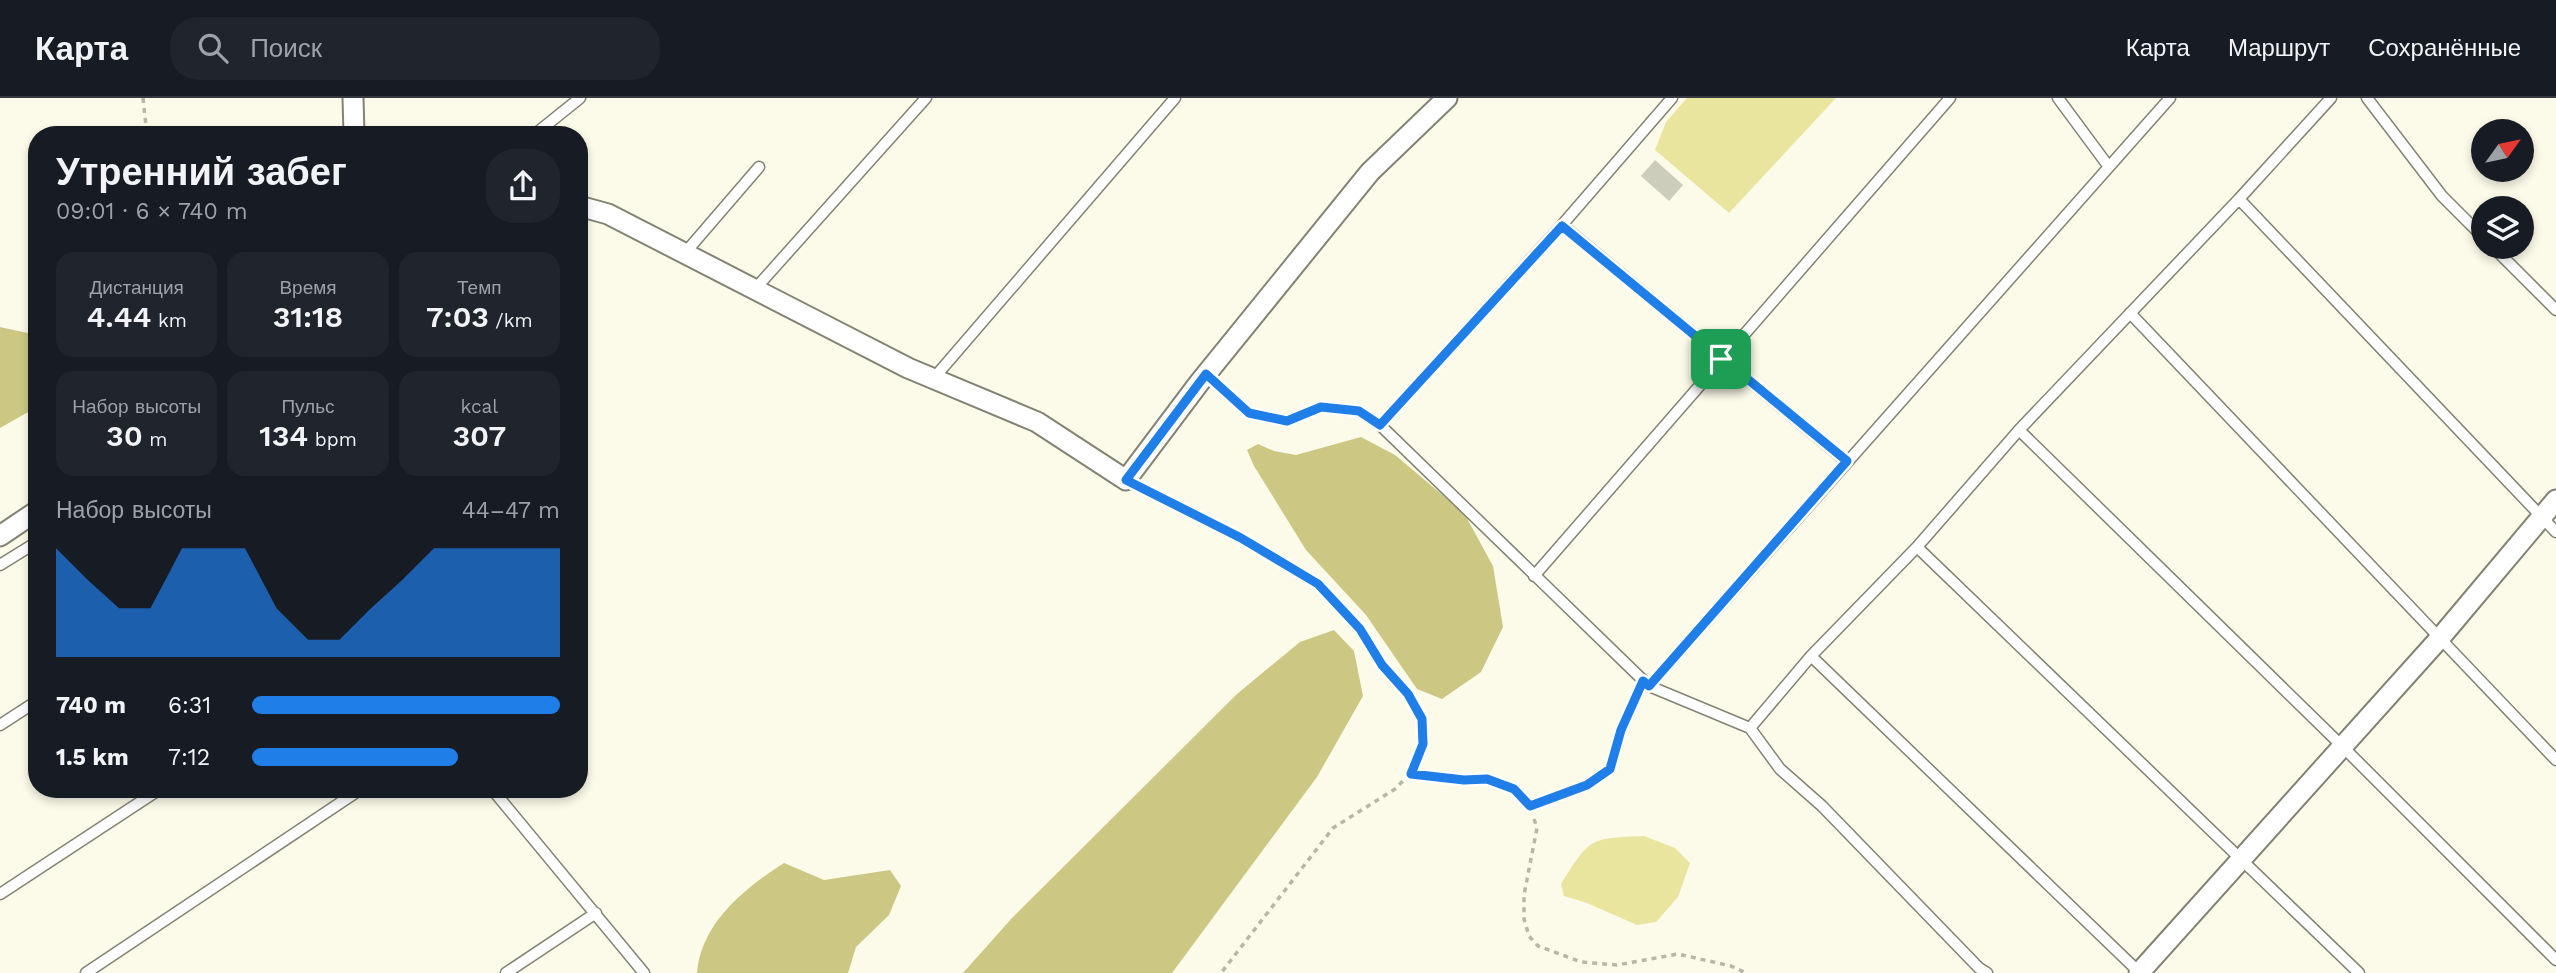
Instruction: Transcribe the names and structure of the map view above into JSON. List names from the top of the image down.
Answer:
{
  "north": "top right",
  "page": {
    "header": "Карта",
    "search": "Поиск",
    "nav": ["Карта", "Маршрут", "Сохранённые"],
    "heading": ["Утренний забег", "09:01 · 6 × 740 m"],
    "stats": [
      ["Дистанция", "4.44 km"],
      ["Время", "31:18"],
      ["Темп", "7:03 /km"],
      ["Набор высоты", "30 m"],
      ["Пульс", "134 bpm"],
      ["kcal", "307"]
    ],
    "chart": ["Набор высоты", "44–47 m"],
    "list": [
      {
        "name": "740 m",
        "note": "6:31"
      },
      {
        "name": "1.5 km",
        "note": "7:12"
      }
    ]
  }
}
